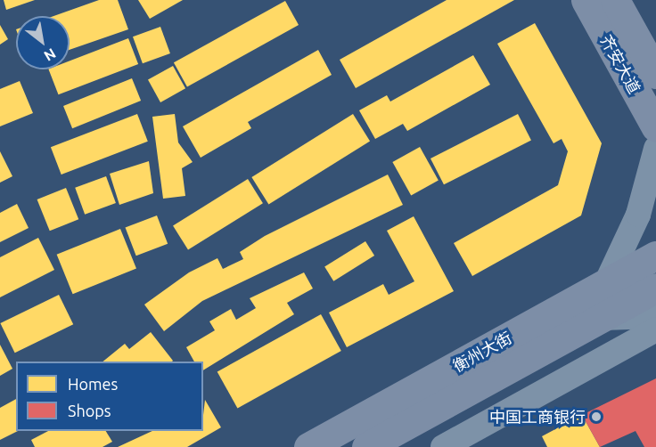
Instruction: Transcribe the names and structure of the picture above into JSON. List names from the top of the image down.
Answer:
{
  "streets": {
    "main road": ["齐安大道", "衡州大街"]
  },
  "places": ["中国工商银行"],
  "legend": ["Homes", "Shops"],
  "north": "bottom right"
}
